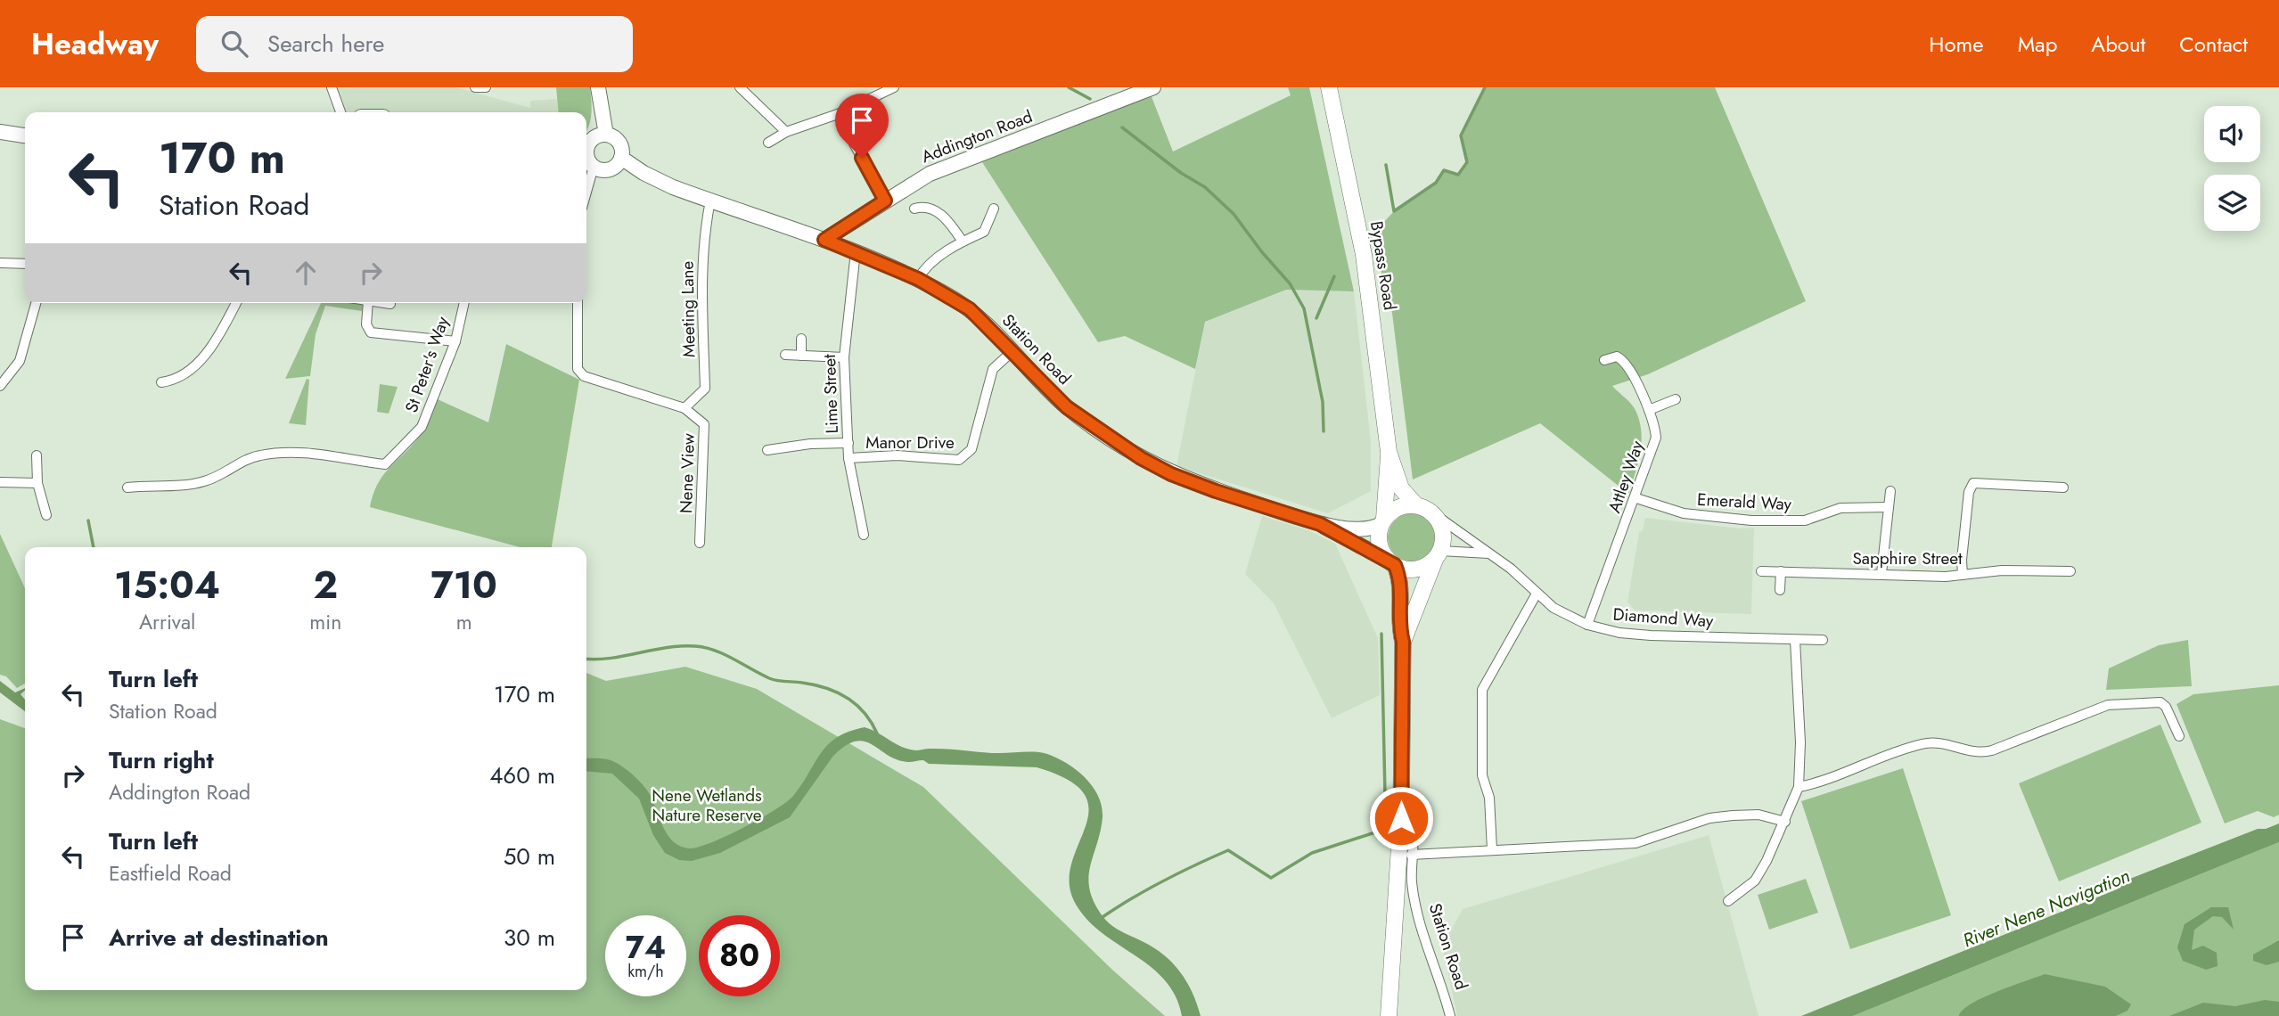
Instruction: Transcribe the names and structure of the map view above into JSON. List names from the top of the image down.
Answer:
{
  "streets": {
    "highway": ["Bypass Road", "Station Road"],
    "main road": ["Addington Road"],
    "street": [
      "Meeting Lane",
      "St Peter's Way",
      "Lime Street",
      "Manor Drive",
      "Nene View",
      "Attley Way",
      "Emerald Way",
      "Sapphire Street",
      "Diamond Way"
    ]
  },
  "crossings": [
    ["Addington Road", "Station Road"],
    ["Bypass Road", "Station Road"],
    ["Bypass Road", "Diamond Way"],
    ["Meeting Lane", "Station Road"],
    ["Meeting Lane", "Nene View"],
    ["Station Road", "Lime Street"],
    ["Station Road", "Manor Drive"],
    ["Station Road", "Diamond Way"],
    ["Lime Street", "Manor Drive"],
    ["Attley Way", "Emerald Way"],
    ["Attley Way", "Diamond Way"]
  ],
  "water": ["River Nene Navigation"],
  "parks": ["Nene Wetlands Nature Reserve"],
  "page": {
    "header": "Headway",
    "search": "Search here",
    "nav": [
      "Home",
      "Map",
      "About",
      "Contact"
    ],
    "turn": ["170 m", "Station Road"],
    "eta": [
      "15:04",
      "Arrival",
      "2",
      "min",
      "710",
      "m"
    ],
    "list": [
      {
        "name": "Turn left",
        "note": "Station Road",
        "value": "170 m"
      },
      {
        "name": "Turn right",
        "note": "Addington Road",
        "value": "460 m"
      },
      {
        "name": "Turn left",
        "note": "Eastfield Road",
        "value": "50 m"
      },
      {
        "name": "Arrive at destination",
        "value": "30 m"
      }
    ],
    "speed": "74 km/h",
    "limit": "80"
  }
}
